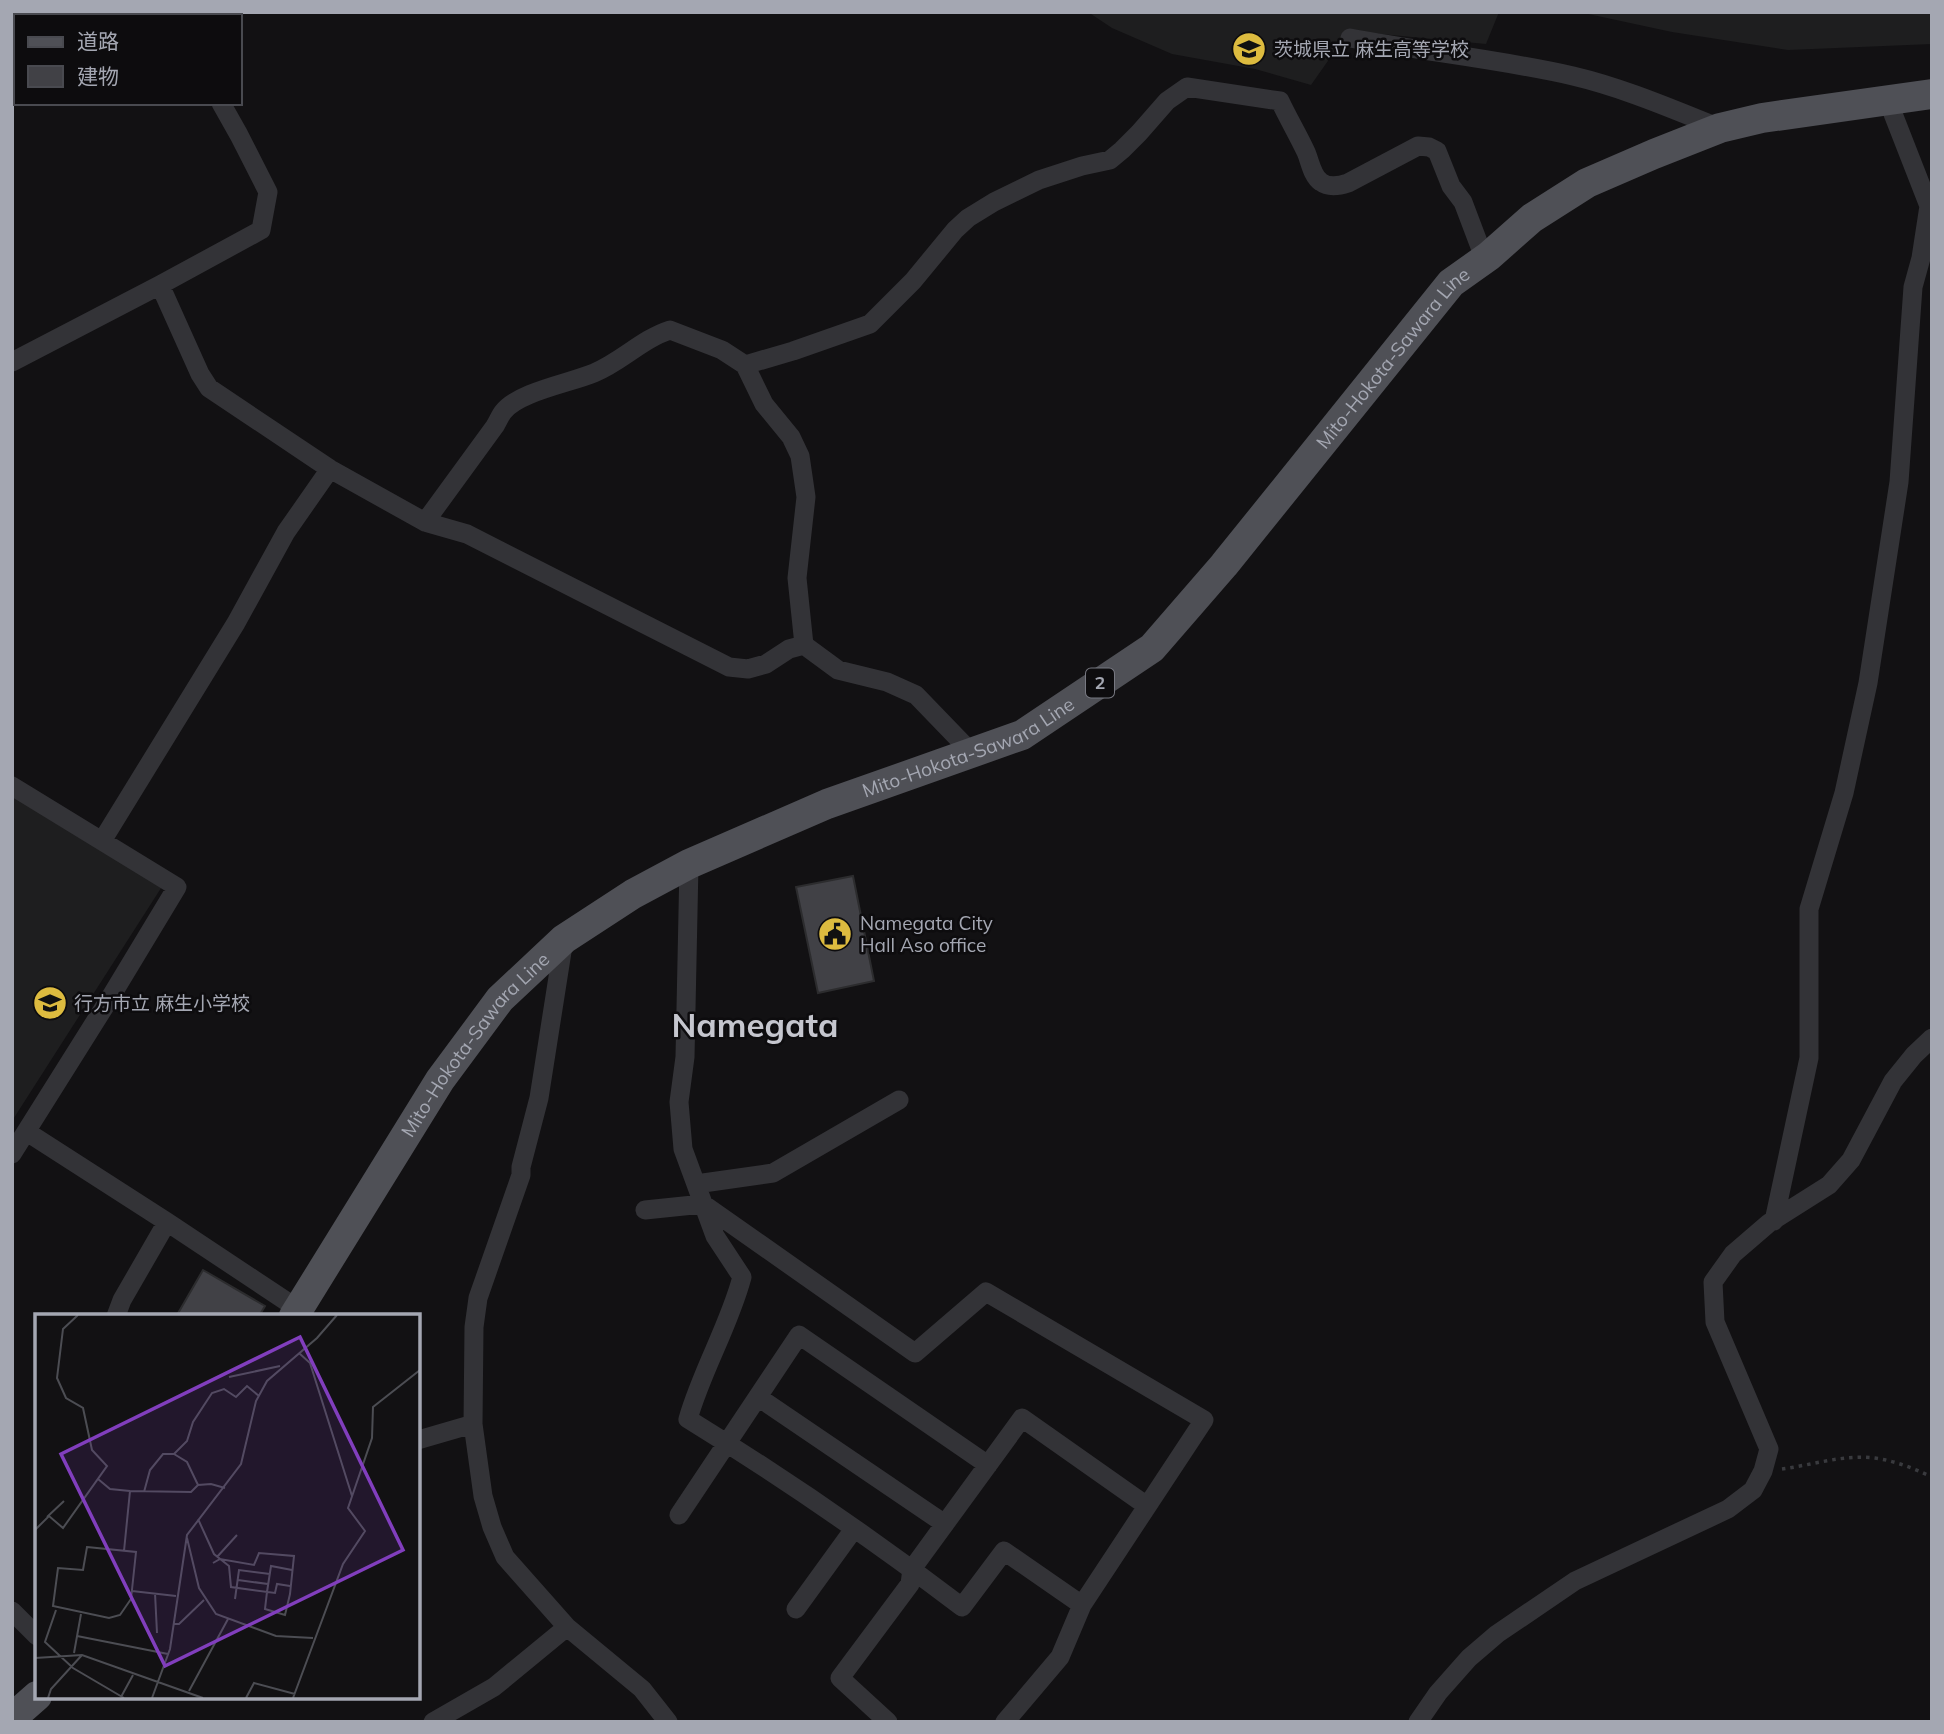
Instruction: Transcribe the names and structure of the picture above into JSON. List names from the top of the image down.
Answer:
{
  "streets": {
    "main road": ["Mito-Hokota-Sawara Line", "2"]
  },
  "districts": ["Namegata"],
  "places": {
    "school or university": ["茨城県立 麻生高等学校", "行方市立 麻生小学校"],
    "public building": ["Namegata City Hall Aso office"]
  },
  "legend": ["道路", "建物"]
}
